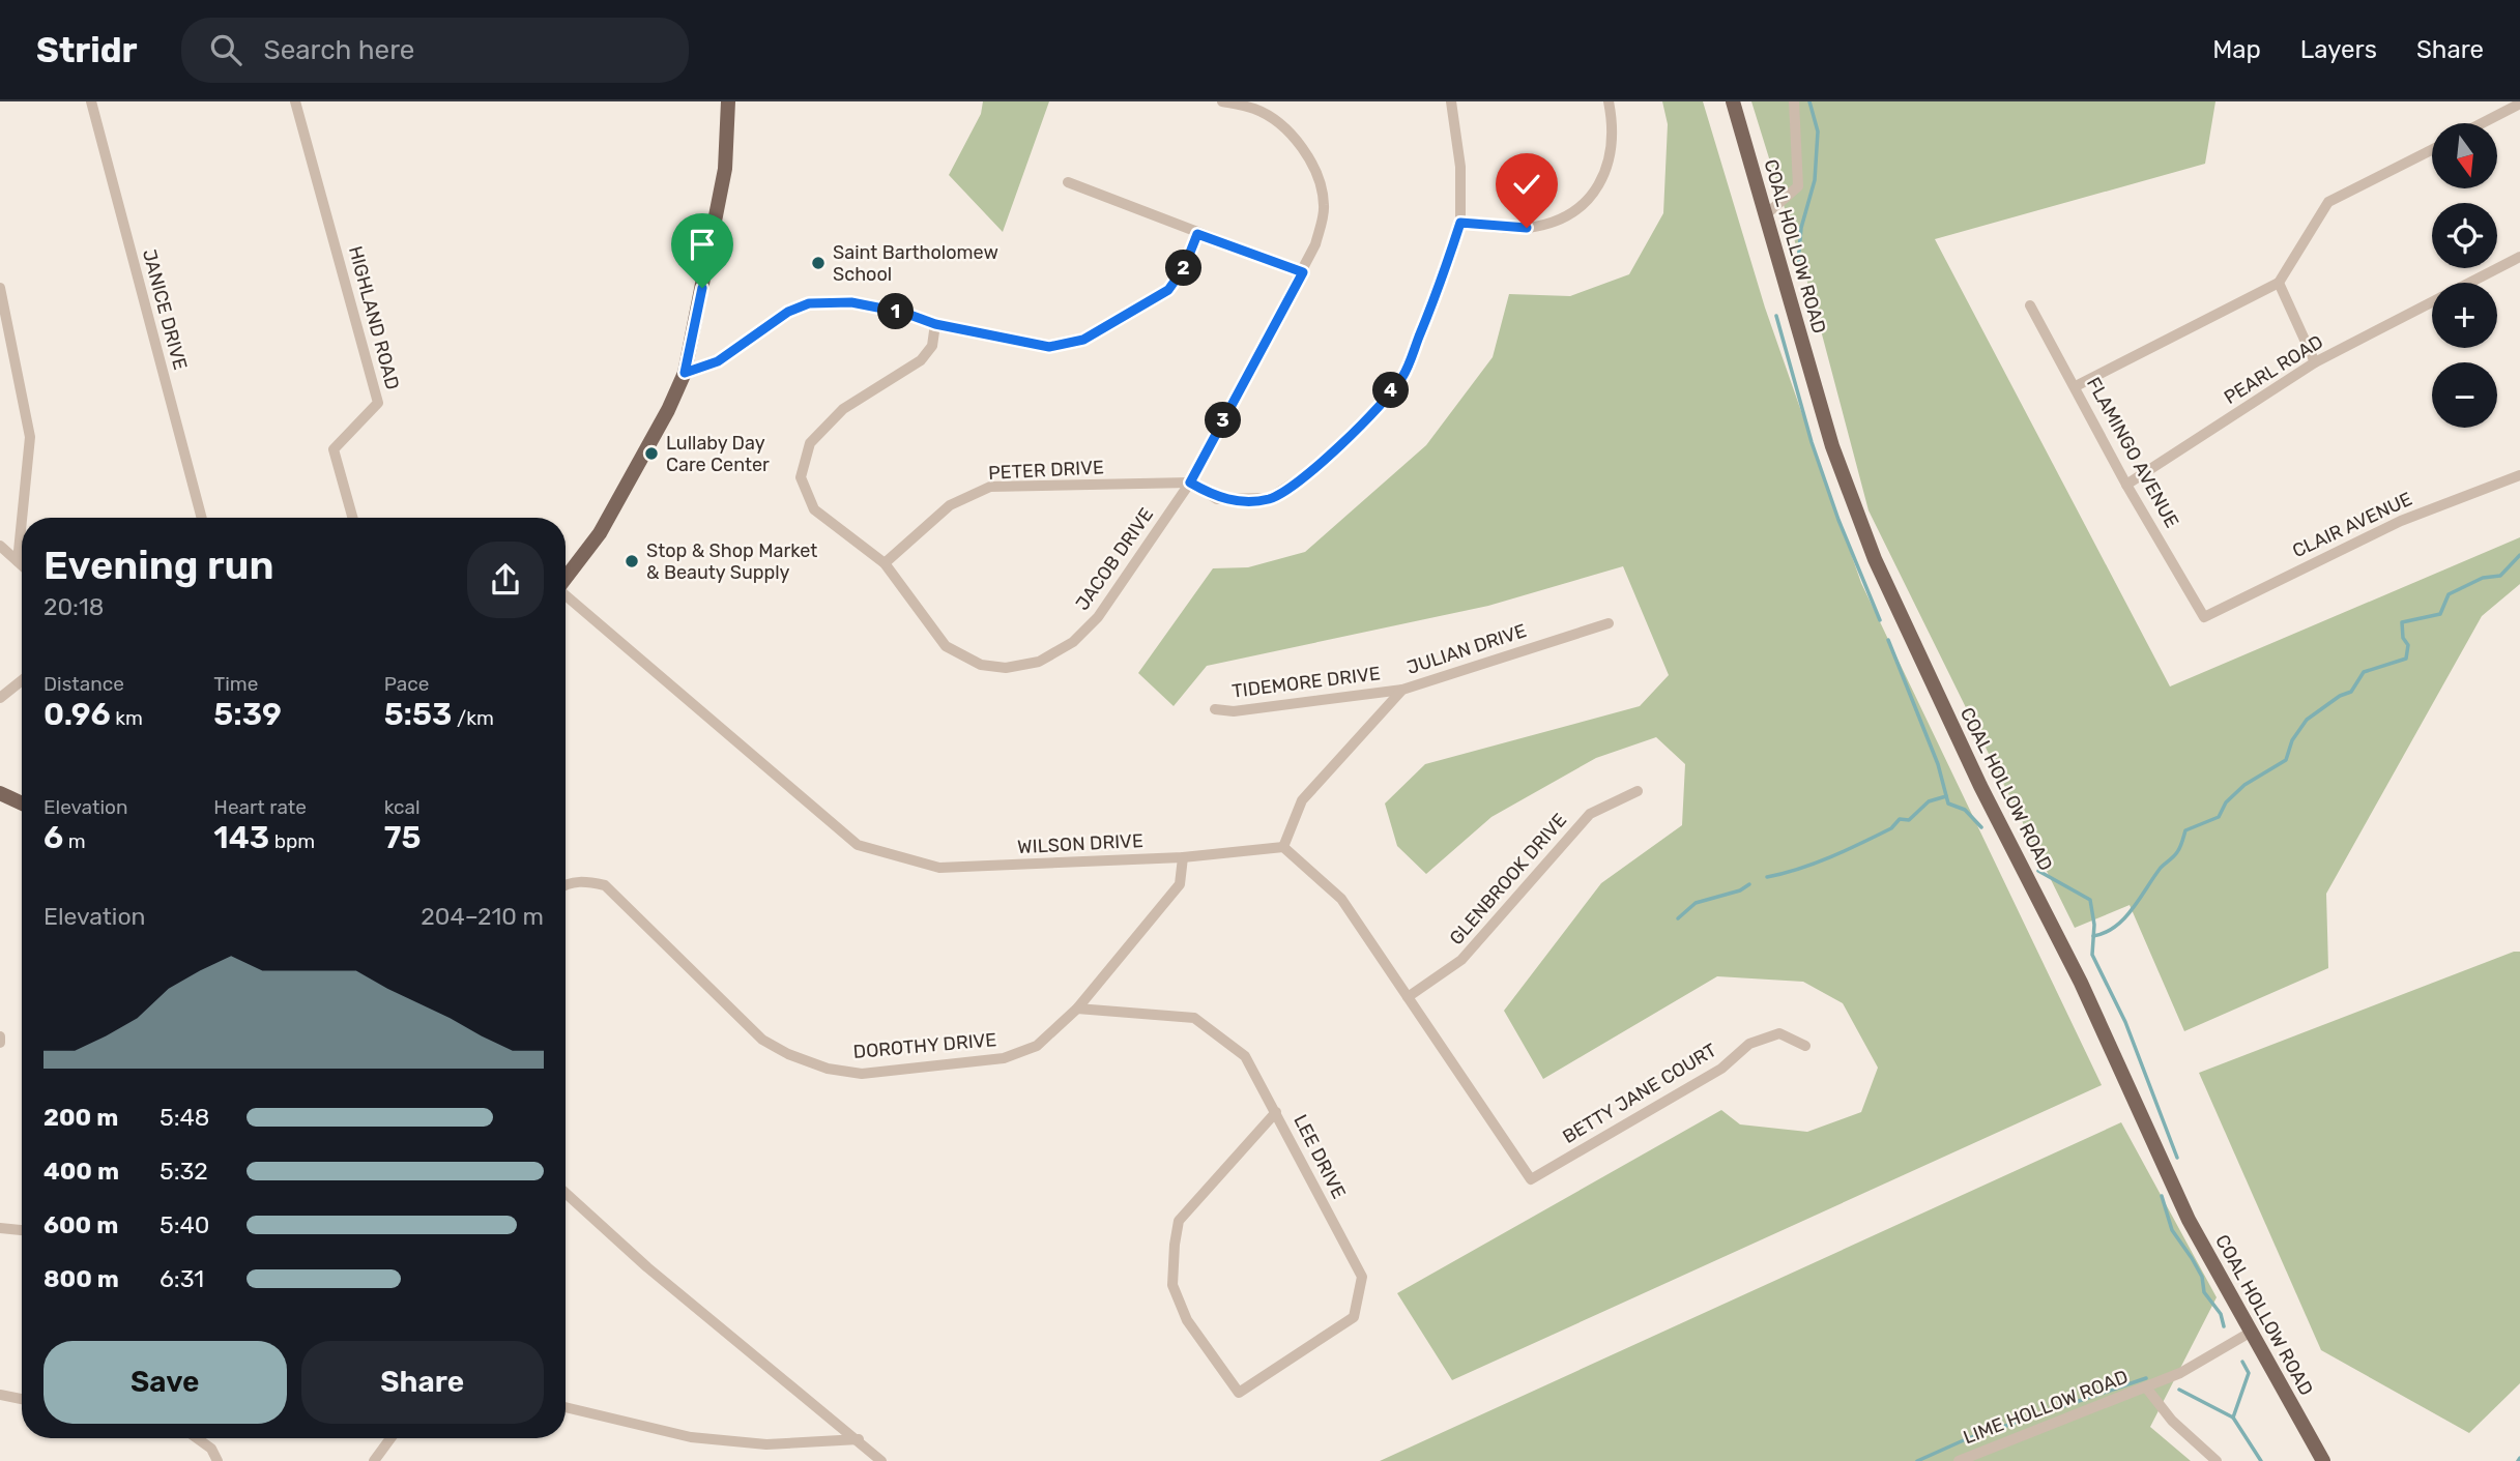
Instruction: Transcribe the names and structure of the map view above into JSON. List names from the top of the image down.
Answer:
{
  "streets": {
    "main road": ["COAL HOLLOW ROAD"],
    "street": [
      "JANICE DRIVE",
      "HIGHLAND ROAD",
      "PEARL ROAD",
      "FLAMINGO AVENUE",
      "PETER DRIVE",
      "CLAIR AVENUE",
      "JACOB DRIVE",
      "JULIAN DRIVE",
      "TIDEMORE DRIVE",
      "WILSON DRIVE",
      "GLENBROOK DRIVE",
      "DOROTHY DRIVE",
      "BETTY JANE COURT",
      "LEE DRIVE",
      "LIME HOLLOW ROAD"
    ]
  },
  "crossings": [
    ["COAL HOLLOW ROAD", "LIME HOLLOW ROAD"],
    ["PEARL ROAD", "FLAMINGO AVENUE"],
    ["FLAMINGO AVENUE", "CLAIR AVENUE"],
    ["PETER DRIVE", "JACOB DRIVE"],
    ["JULIAN DRIVE", "TIDEMORE DRIVE"],
    ["JULIAN DRIVE", "WILSON DRIVE"],
    ["WILSON DRIVE", "DOROTHY DRIVE"],
    ["GLENBROOK DRIVE", "BETTY JANE COURT"],
    ["DOROTHY DRIVE", "LEE DRIVE"]
  ],
  "places": ["Saint Bartholomew School", "Lullaby Day Care Center", "Stop & Shop Market & Beauty Supply"],
  "north": "bottom",
  "page": {
    "header": "Stridr",
    "search": "Search here",
    "nav": ["Map", "Layers", "Share"],
    "map_buttons": ["+", "−"],
    "pins": [
      "2",
      "1",
      "4",
      "3"
    ],
    "heading": ["Evening run", "20:18"],
    "stats": [
      ["Distance", "0.96 km"],
      ["Time", "5:39"],
      ["Pace", "5:53 /km"],
      ["Elevation", "6 m"],
      ["Heart rate", "143 bpm"],
      ["kcal", "75"]
    ],
    "chart": ["Elevation", "204–210 m"],
    "list": [
      {
        "name": "200 m",
        "note": "5:48"
      },
      {
        "name": "400 m",
        "note": "5:32"
      },
      {
        "name": "600 m",
        "note": "5:40"
      },
      {
        "name": "800 m",
        "note": "6:31"
      }
    ],
    "buttons": ["Save", "Share"]
  }
}
